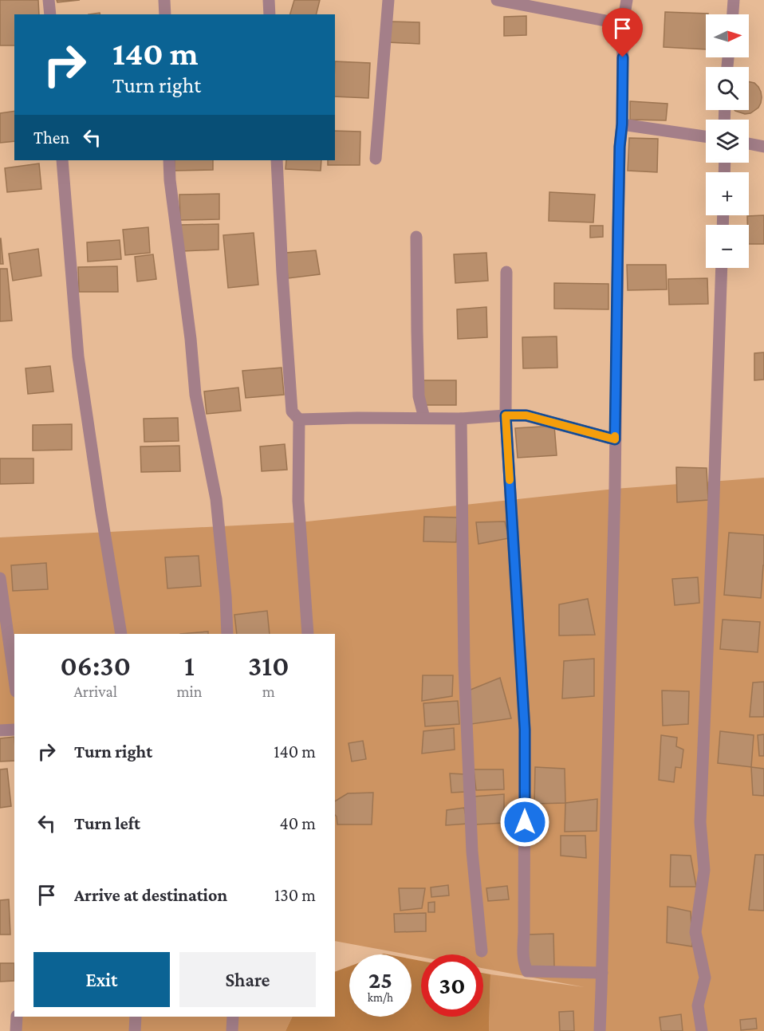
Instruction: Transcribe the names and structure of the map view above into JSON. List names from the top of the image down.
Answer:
{
  "north": "right",
  "page": {
    "map_buttons": ["+", "−"],
    "turn": ["140 m", "Turn right"],
    "then": "Then",
    "eta": [
      "06:30",
      "Arrival",
      "1",
      "min",
      "310",
      "m"
    ],
    "list": [
      {
        "name": "Turn right",
        "value": "140 m"
      },
      {
        "name": "Turn left",
        "value": "40 m"
      },
      {
        "name": "Arrive at destination",
        "value": "130 m"
      }
    ],
    "buttons": ["Exit", "Share"],
    "speed": "25 km/h",
    "limit": "30"
  }
}
